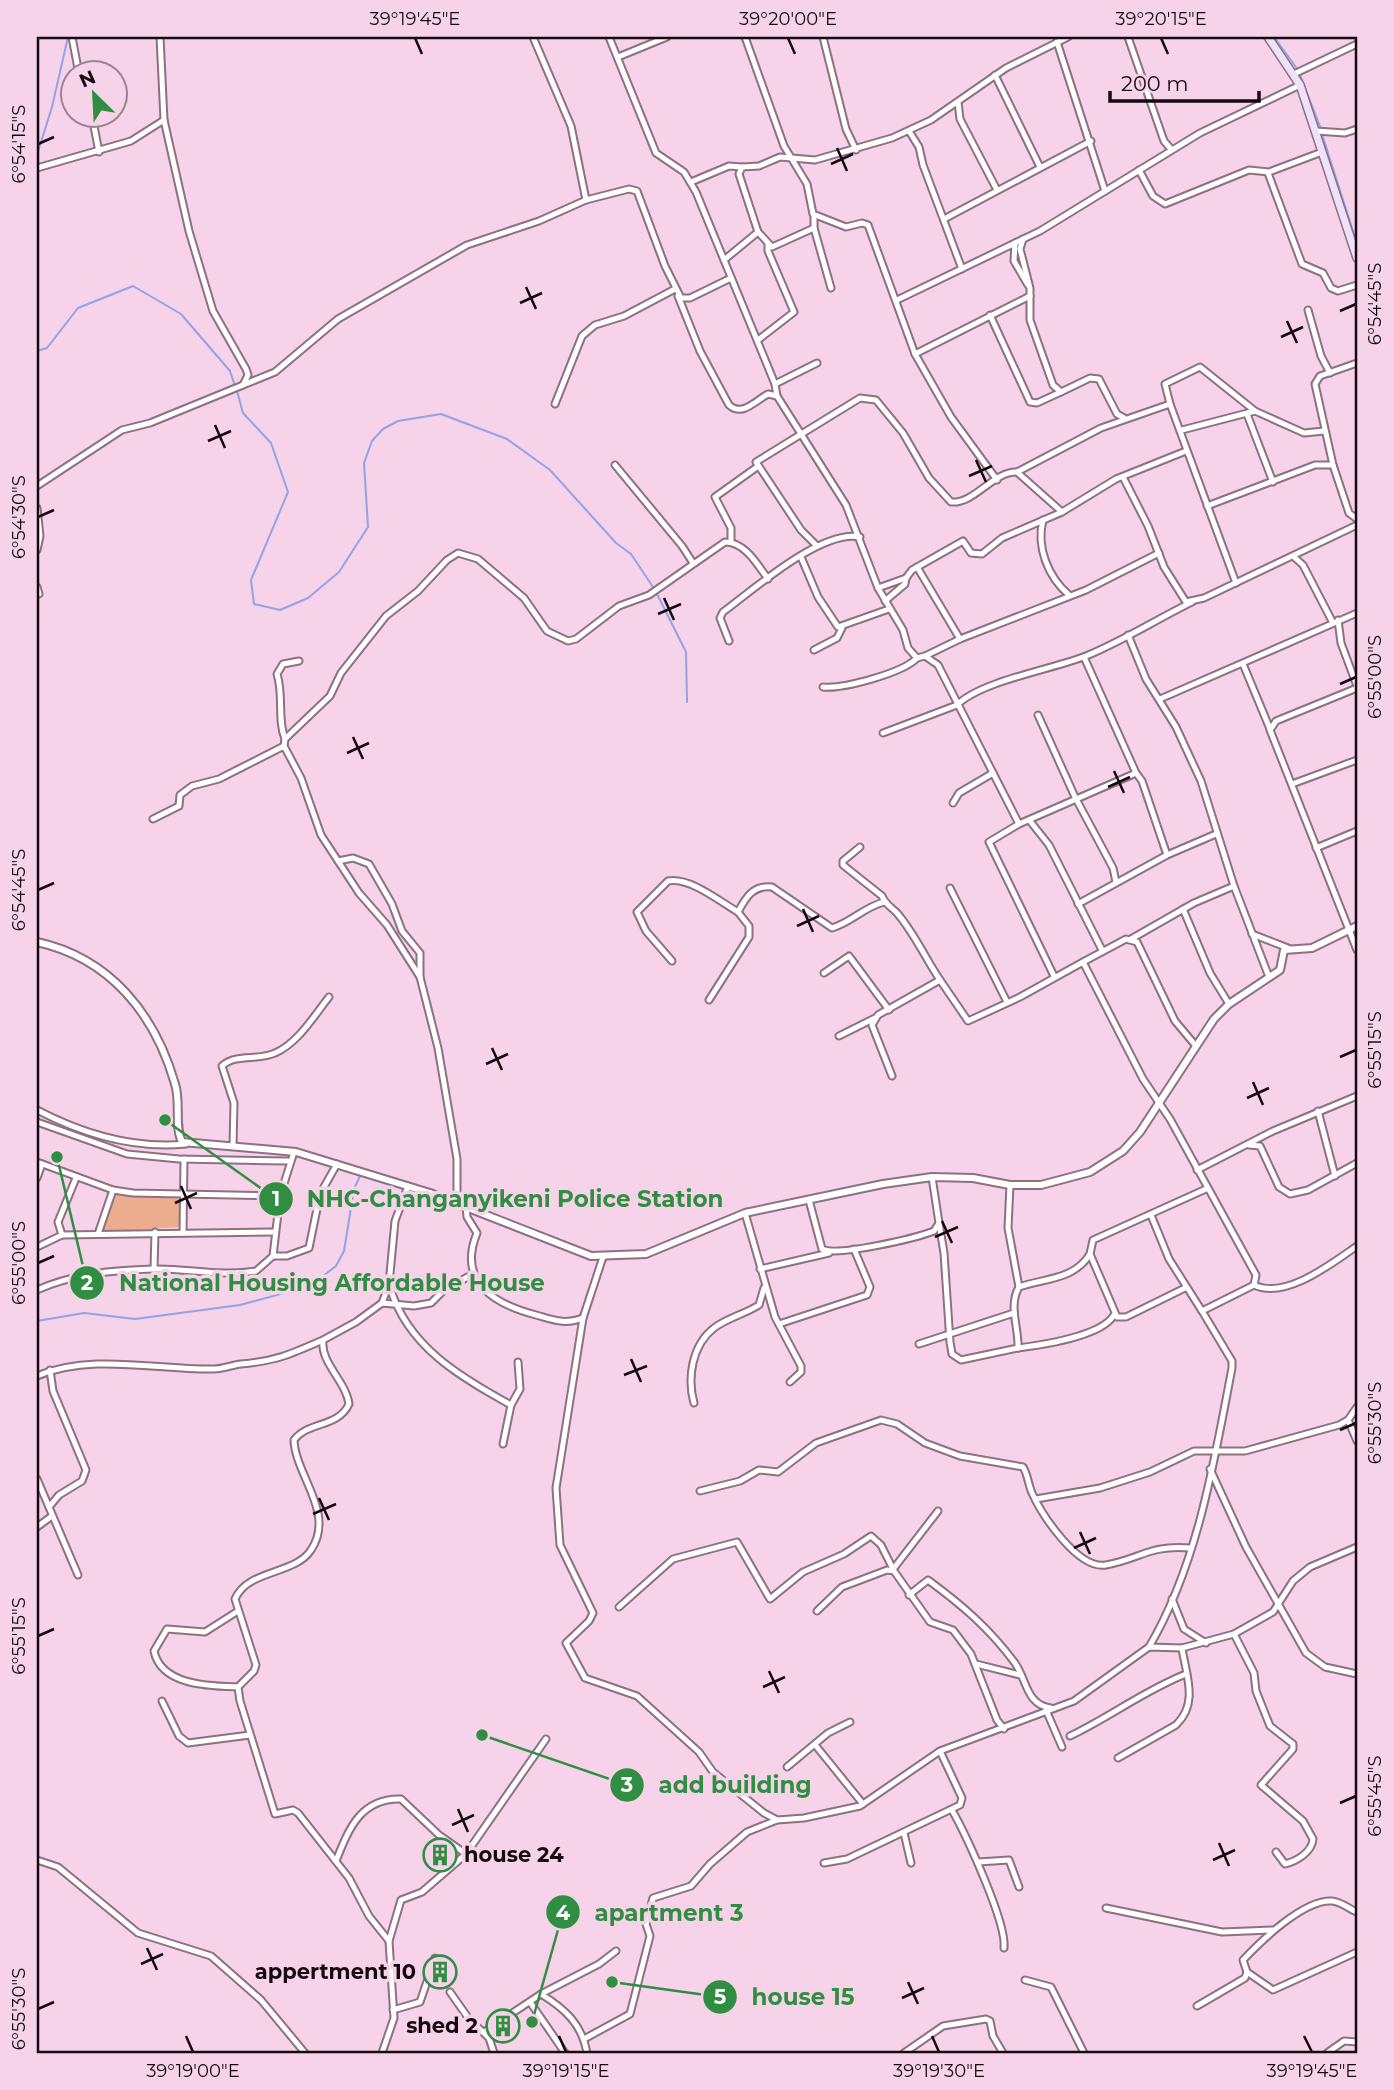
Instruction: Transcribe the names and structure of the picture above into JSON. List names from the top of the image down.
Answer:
{
  "places": {
    "other": [
      "NHC-Changanyikeni Police Station",
      "National Housing Affordable House",
      "add building",
      "house 15",
      "apartment 3"
    ],
    "building": ["house 24", "appertment 10", "shed 2"]
  },
  "scale_bar": "200 m",
  "north": "top left",
  "coordinates": [
    "39°19'45\"E",
    "39°20'00\"E",
    "39°20'15\"E",
    "6°54'15\"S",
    "6°54'45\"S",
    "6°54'30\"S",
    "6°55'00\"S",
    "6°55'15\"S",
    "6°55'30\"S",
    "6°55'45\"S",
    "39°19'00\"E",
    "39°19'15\"E",
    "39°19'30\"E"
  ]
}
